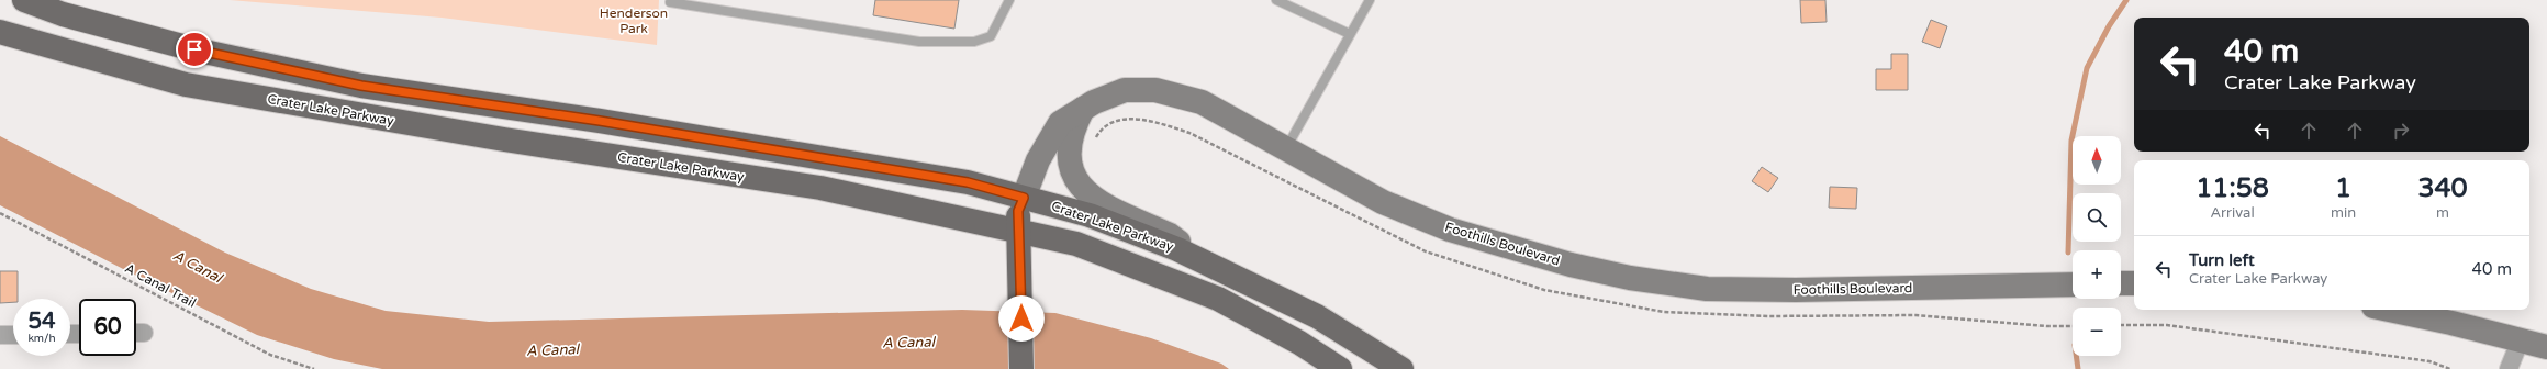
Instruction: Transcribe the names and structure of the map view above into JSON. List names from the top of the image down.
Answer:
{
  "streets": {
    "main road": ["Crater Lake Parkway", "Foothills Boulevard"],
    "path": ["A Canal Trail"]
  },
  "crossings": [
    ["Crater Lake Parkway", "Foothills Boulevard"]
  ],
  "water": ["A Canal"],
  "parks": ["Henderson Park"],
  "north": "top",
  "page": {
    "turn": ["40 m", "Crater Lake Parkway"],
    "map_buttons": ["+", "−"],
    "eta": [
      "11:58",
      "Arrival",
      "1",
      "min",
      "340",
      "m"
    ],
    "list": [
      {
        "name": "Turn left",
        "note": "Crater Lake Parkway",
        "value": "40 m"
      }
    ],
    "speed": "54 km/h",
    "limit": "60"
  }
}
